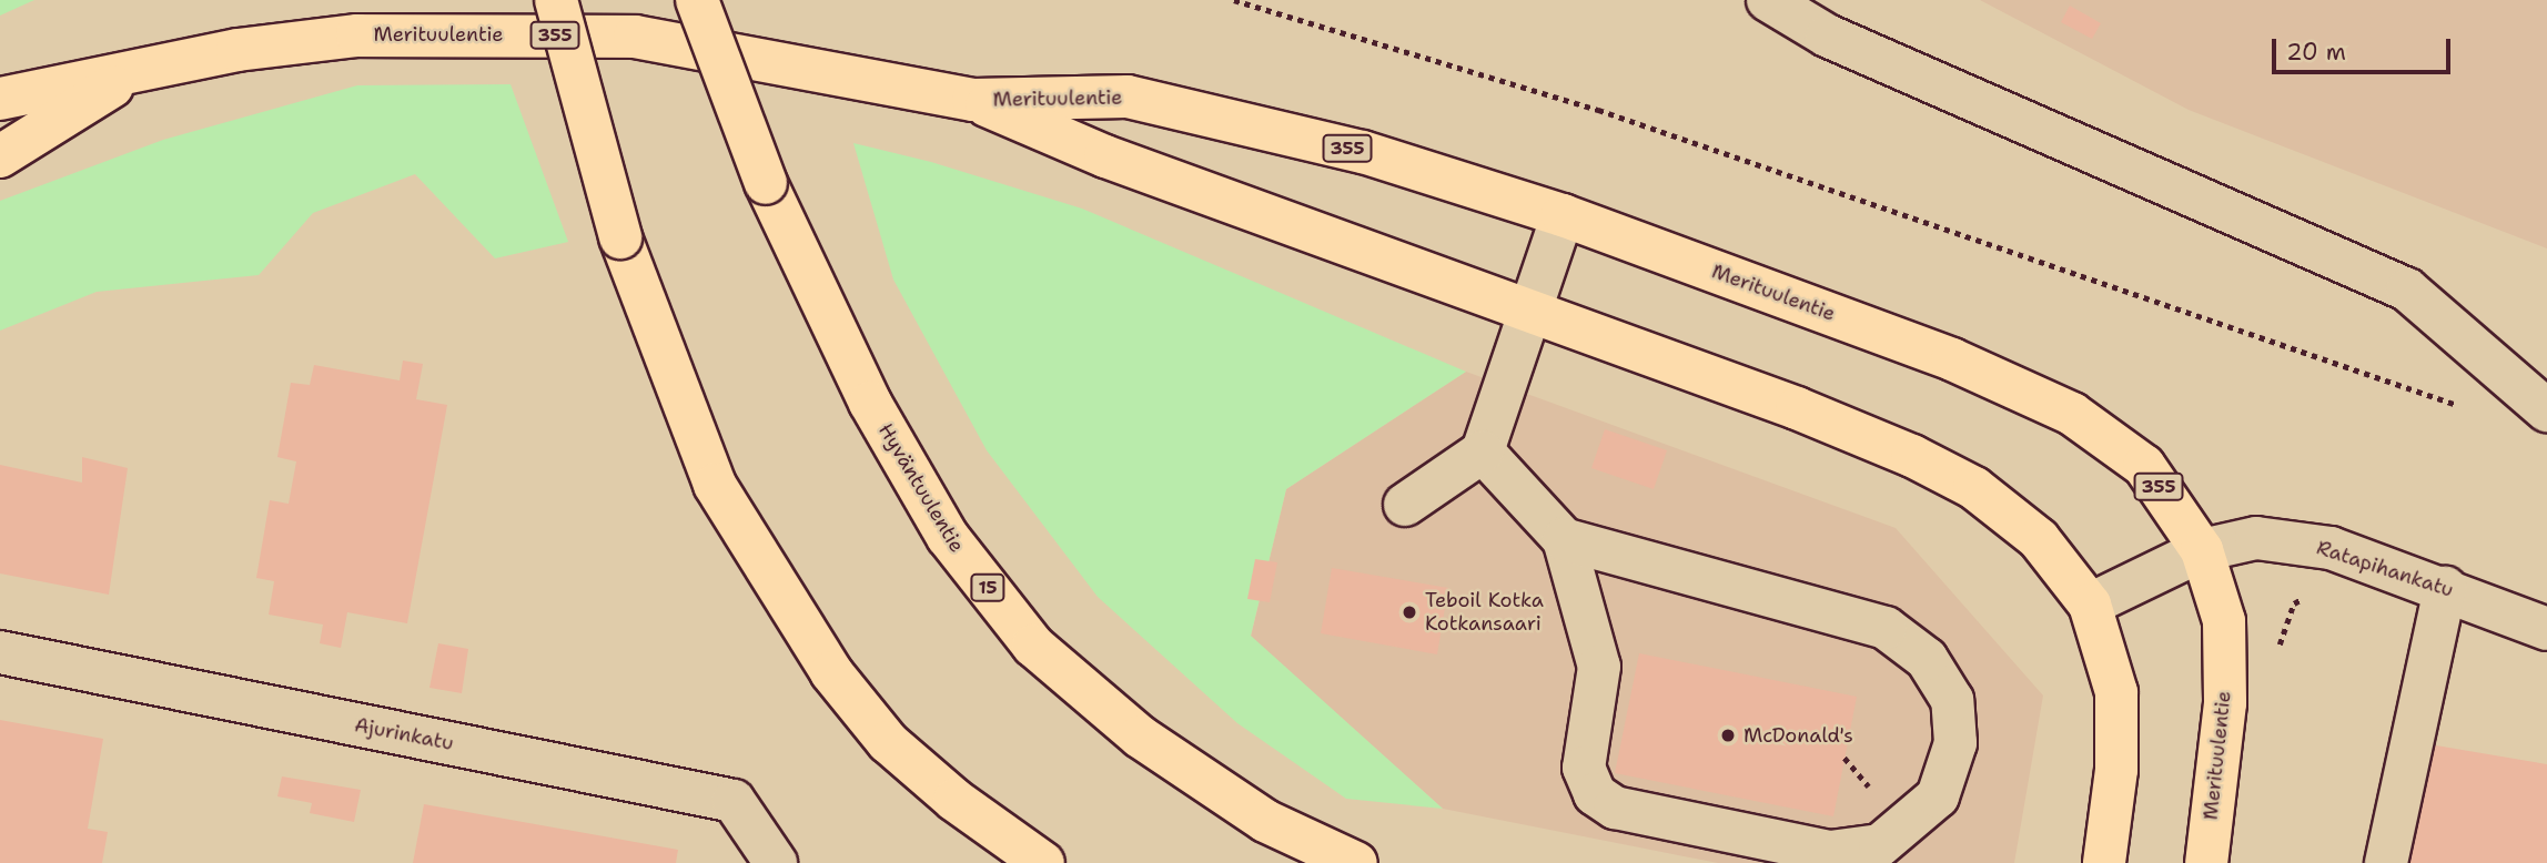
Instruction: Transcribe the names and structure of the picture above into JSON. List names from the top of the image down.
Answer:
{
  "streets": {
    "main road": [
      "Merituulentie",
      "355",
      "Hyväntuulentie",
      "15"
    ],
    "street": ["Ratapihankatu", "Ajurinkatu"]
  },
  "crossings": [
    ["Merituulentie", "Ratapihankatu"]
  ],
  "places": ["Teboil Kotka Kotkansaari", "McDonald's"],
  "scale_bar": "20 m"
}
